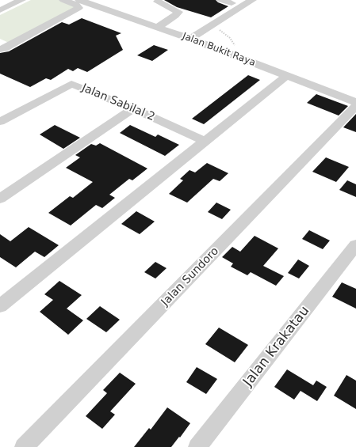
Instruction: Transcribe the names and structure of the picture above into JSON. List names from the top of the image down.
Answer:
{
  "streets": {
    "street": [
      "Jalan Bukit Raya",
      "Jalan Sabilal 2",
      "Jalan Sundoro",
      "Jalan Krakatau"
    ]
  }
}
